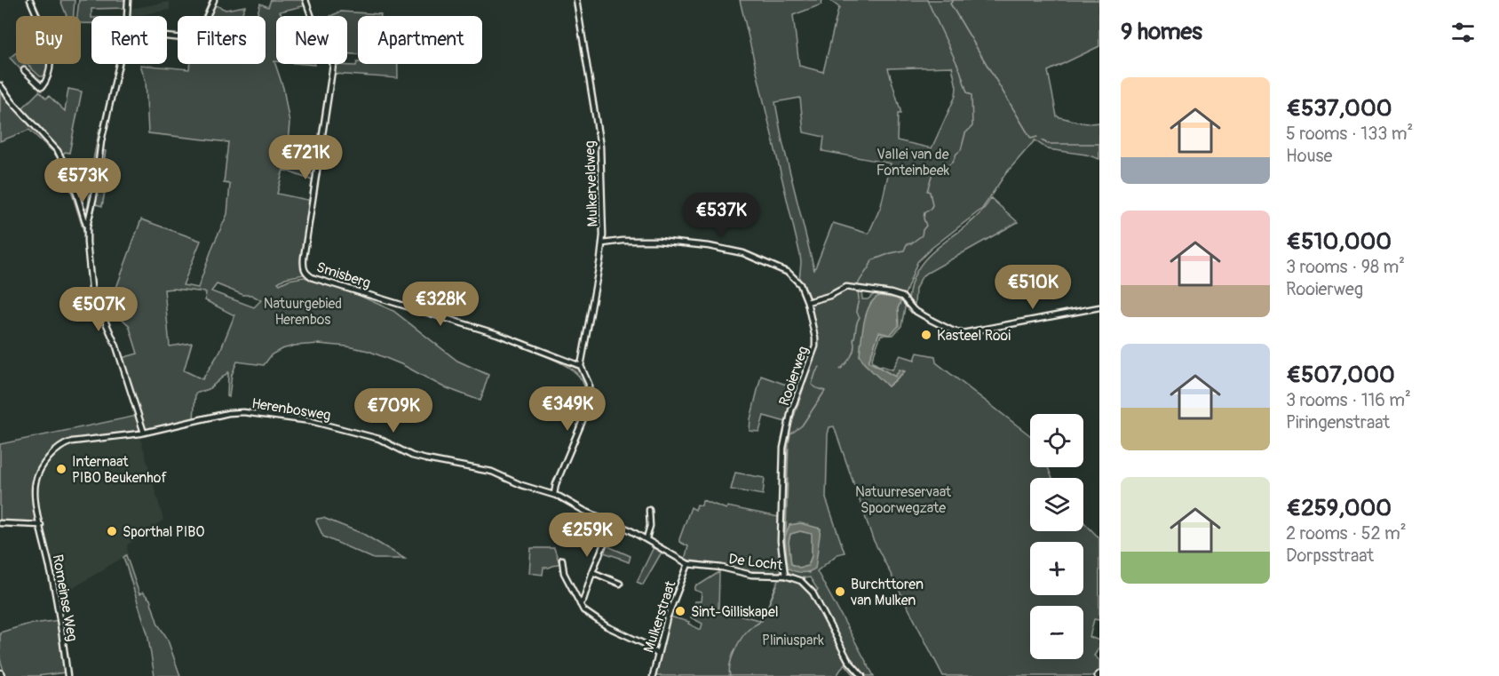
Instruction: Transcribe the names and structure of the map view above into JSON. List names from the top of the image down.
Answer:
{
  "streets": {
    "street": [
      "Mulkerveldweg",
      "Smisberg",
      "Rooierweg",
      "Herenbosweg",
      "De Locht",
      "Romeinse Weg",
      "Mulkerstraat"
    ]
  },
  "crossings": [
    ["Mulkerveldweg", "Smisberg"],
    ["Mulkerveldweg", "Rooierweg"],
    ["Rooierweg", "De Locht"],
    ["Herenbosweg", "De Locht"],
    ["Herenbosweg", "Romeinse Weg"],
    ["Herenbosweg", "Mulkerstraat"],
    ["De Locht", "Mulkerstraat"]
  ],
  "parks": [
    "Vallei van de Fonteinbeek",
    "Natuurgebied Herenbos",
    "Natuurreservaat Spoorwegzate",
    "Pliniuspark"
  ],
  "places": [
    "Kasteel Rooi",
    "Internaat PIBO Beukenhof",
    "Sporthal PIBO",
    "Burchttoren van Mulken",
    "Sint-Gilliskapel"
  ],
  "page": {
    "heading": "9 homes",
    "chip": [
      "Buy",
      "Rent",
      "Filters",
      "New",
      "Apartment"
    ],
    "list": [
      {
        "name": "€537,000",
        "note": "5 rooms · 133 m² · House"
      },
      {
        "name": "€510,000",
        "note": "3 rooms · 98 m² · Rooierweg"
      },
      {
        "name": "€507,000",
        "note": "3 rooms · 116 m² · Piringenstraat"
      },
      {
        "name": "€259,000",
        "note": "2 rooms · 52 m² · Dorpsstraat"
      }
    ],
    "price": [
      "€721K",
      "€573K",
      "€537K",
      "€510K",
      "€328K",
      "€507K",
      "€349K",
      "€709K",
      "€259K"
    ],
    "map_buttons": ["+", "−"]
  }
}
